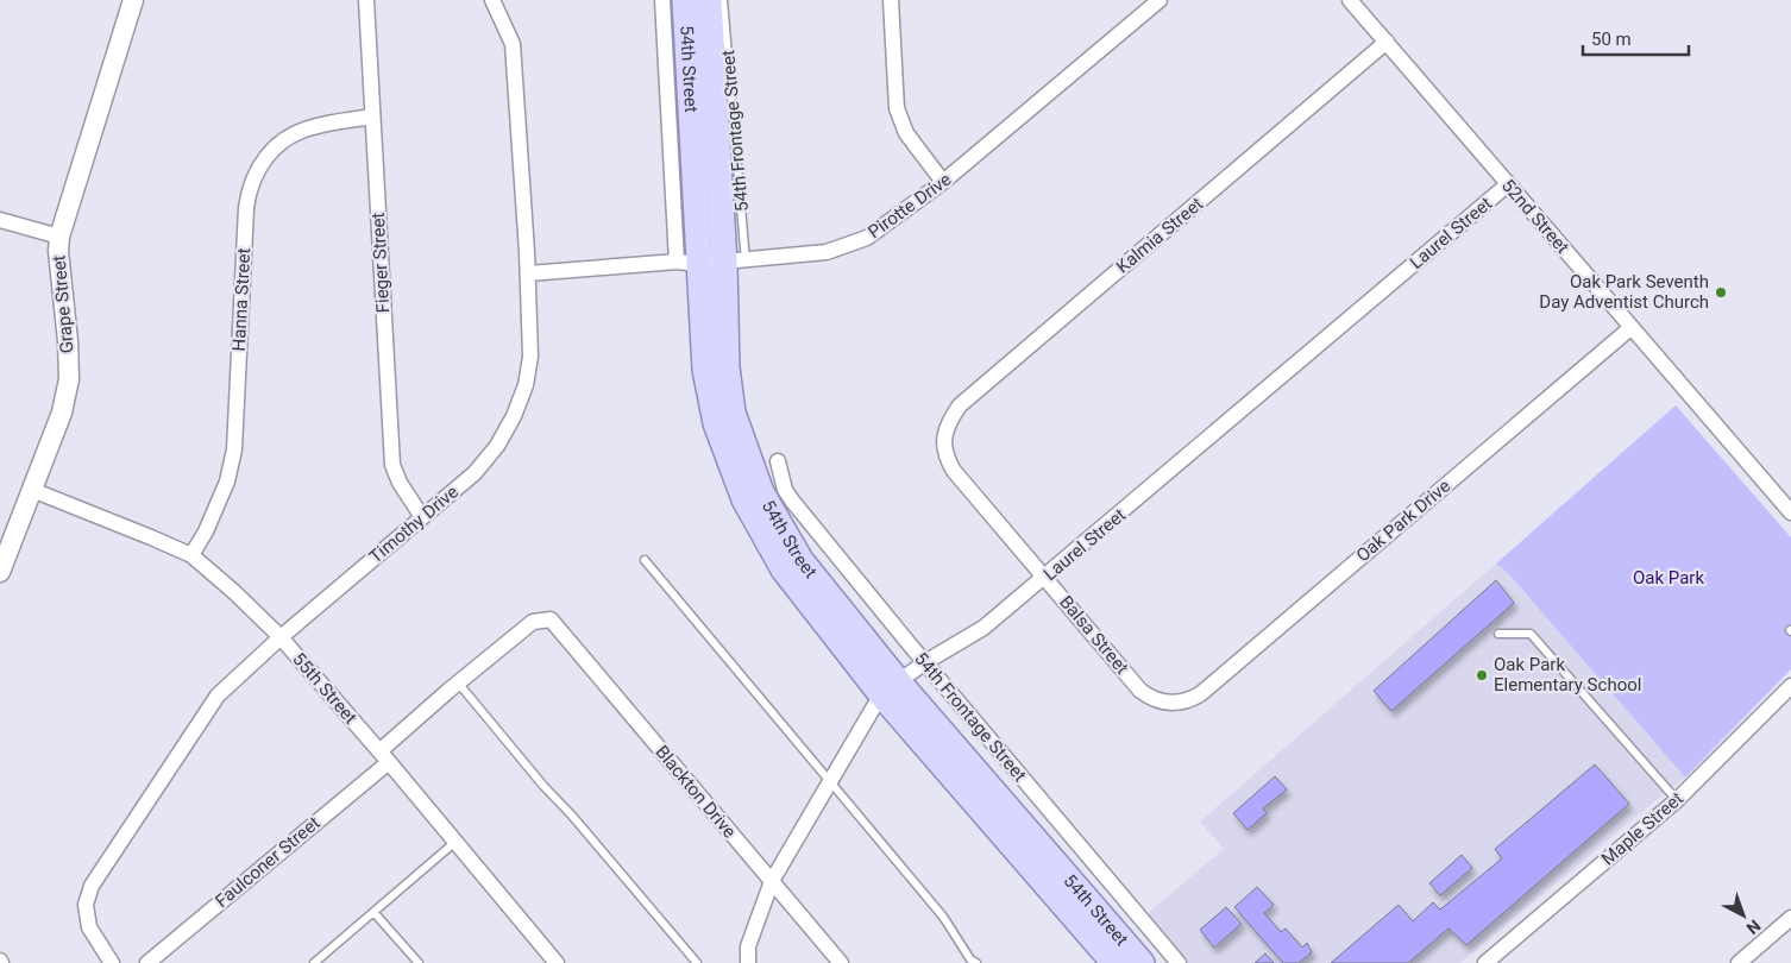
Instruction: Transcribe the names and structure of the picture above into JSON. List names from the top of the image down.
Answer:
{
  "streets": {
    "main road": ["54th Street"],
    "street": [
      "54th Frontage Street",
      "Pirotte Drive",
      "52nd Street",
      "Laurel Street",
      "Kalmia Street",
      "Fieger Street",
      "Hanna Street",
      "Grape Street",
      "Oak Park Drive",
      "Timothy Drive",
      "Balsa Street",
      "55th Street",
      "Blackton Drive",
      "Maple Street",
      "Faulconer Street"
    ]
  },
  "crossings": [
    ["54th Street", "54th Frontage Street"],
    ["54th Street", "Pirotte Drive"],
    ["54th Street", "Laurel Street"],
    ["54th Frontage Street", "Pirotte Drive"],
    ["54th Frontage Street", "Laurel Street"],
    ["Pirotte Drive", "Timothy Drive"],
    ["52nd Street", "Laurel Street"],
    ["52nd Street", "Kalmia Street"],
    ["52nd Street", "Oak Park Drive"],
    ["Laurel Street", "Balsa Street"],
    ["Laurel Street", "Blackton Drive"],
    ["Kalmia Street", "Balsa Street"],
    ["Fieger Street", "Hanna Street"],
    ["Fieger Street", "Timothy Drive"],
    ["Hanna Street", "55th Street"],
    ["Grape Street", "55th Street"],
    ["Oak Park Drive", "Balsa Street"],
    ["Timothy Drive", "55th Street"],
    ["55th Street", "Faulconer Street"],
    ["Blackton Drive", "Faulconer Street"]
  ],
  "parks": ["Oak Park"],
  "places": ["Oak Park Seventh Day Adventist Church", "Oak Park Elementary School"],
  "scale_bar": "50 m",
  "north": "bottom right"
}
